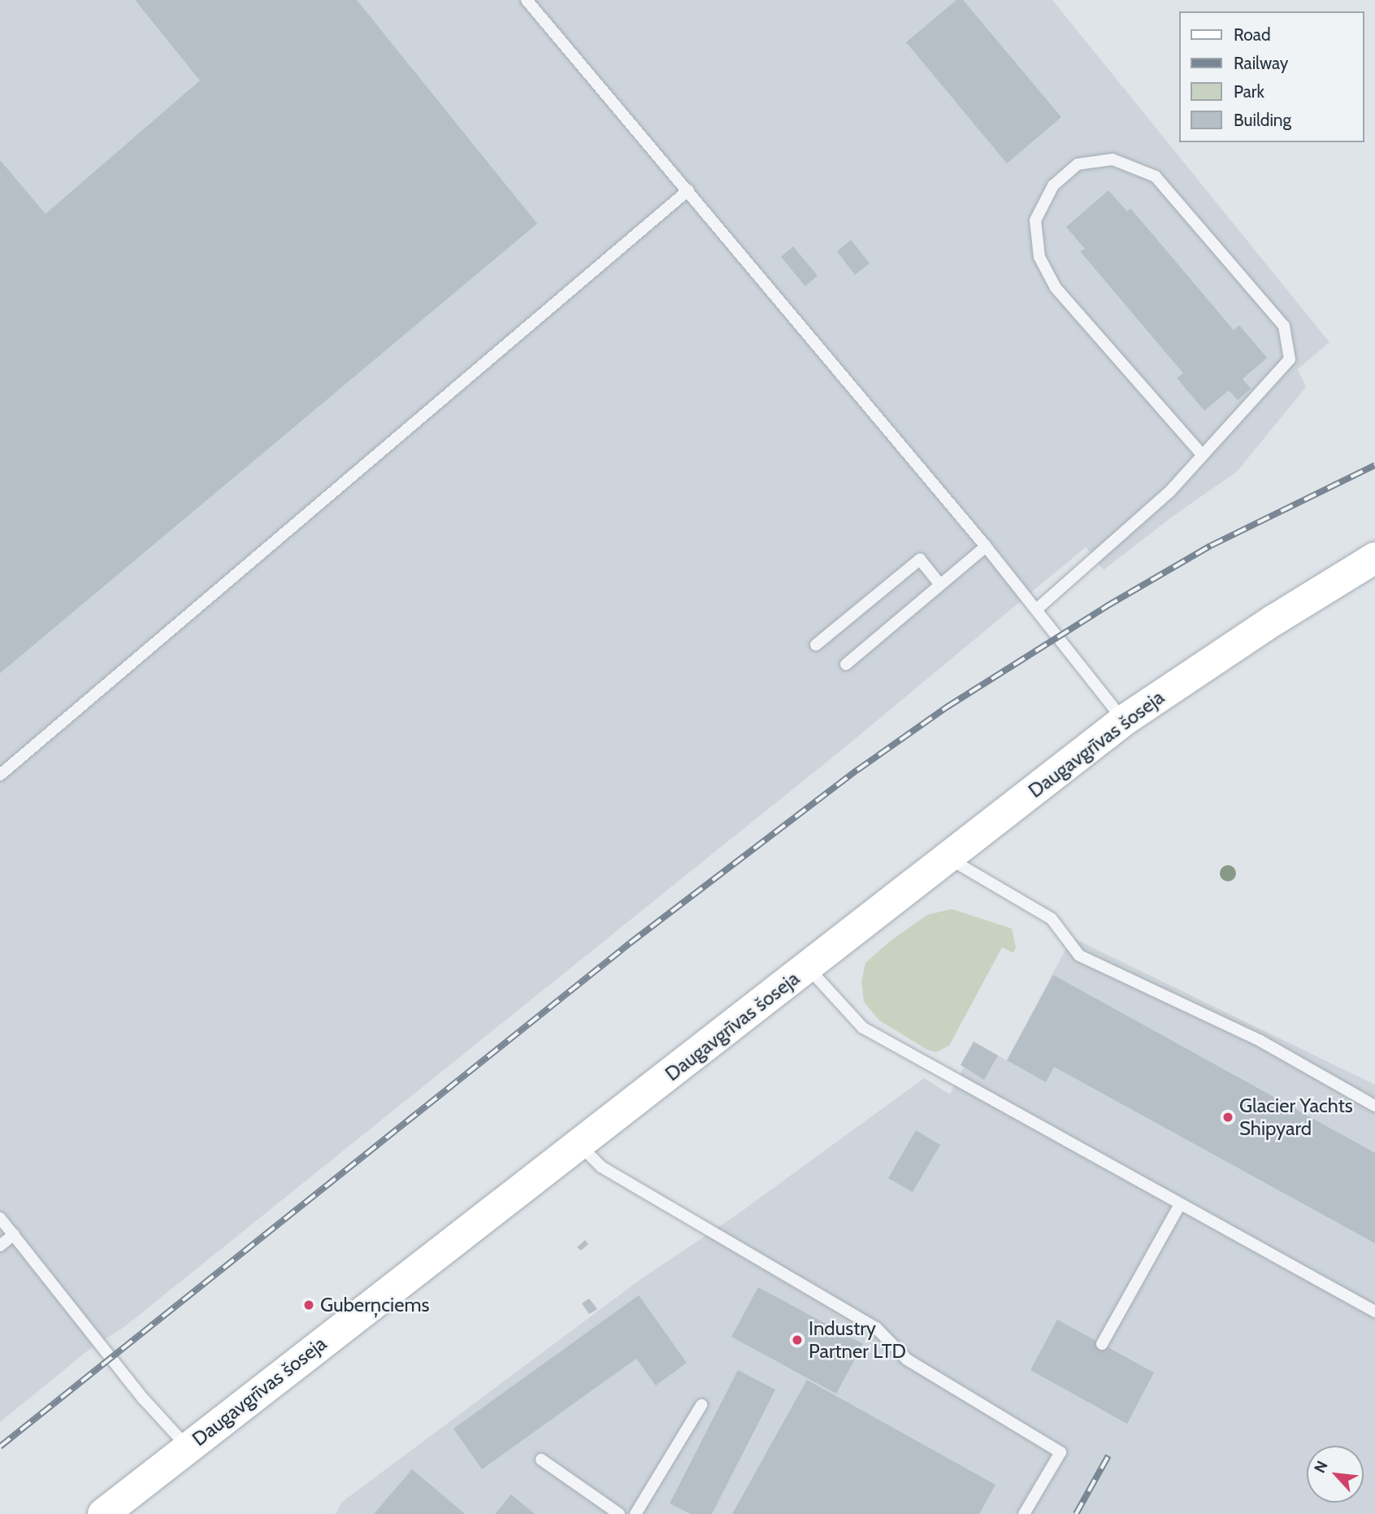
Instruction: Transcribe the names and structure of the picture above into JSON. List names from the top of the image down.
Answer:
{
  "streets": {
    "main road": ["Daugavgrīvas šoseja"]
  },
  "places": ["Glacier Yachts Shipyard", "Guberņciems", "Industry Partner LTD"],
  "legend": [
    "Road",
    "Railway",
    "Park",
    "Building"
  ],
  "north": "top left"
}
